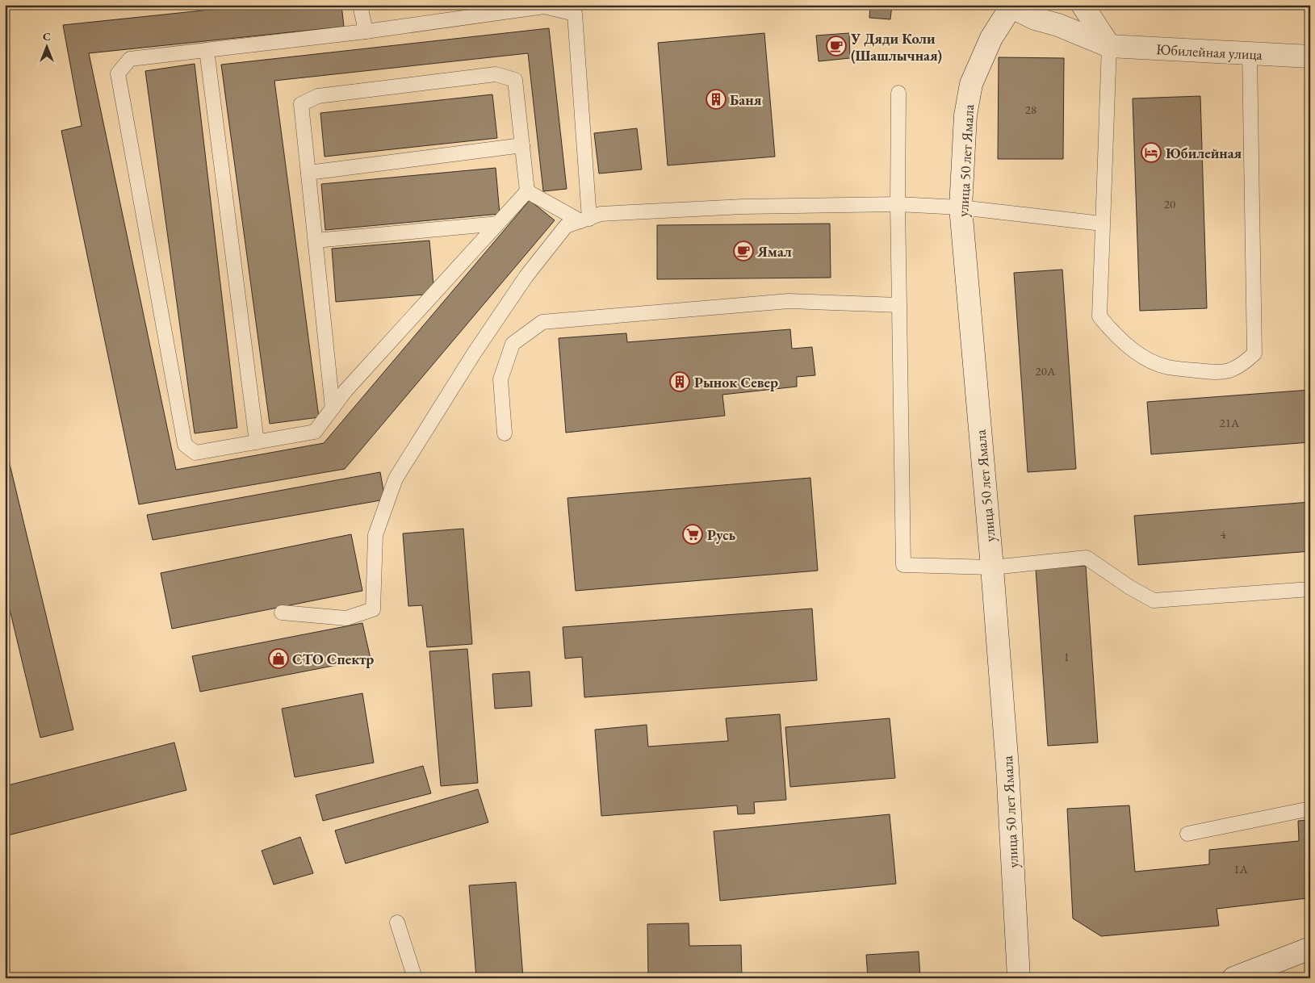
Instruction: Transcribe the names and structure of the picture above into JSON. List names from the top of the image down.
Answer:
{
  "streets": {
    "street": ["Юбилейная улица", "улица 50 лет Ямала"]
  },
  "crossings": [
    ["Юбилейная улица", "улица 50 лет Ямала"]
  ],
  "places": {
    "cafe": ["У Дяди Коли (Шашлычная)", "Ямал"],
    "building": ["Баня", "Рынок Север"],
    "hotel": ["Юбилейная"],
    "supermarket": ["Русь"],
    "shop": ["СТО Спектр"]
  },
  "house_numbers": [
    "28",
    "20",
    "20А",
    "21А",
    "4",
    "1",
    "1А"
  ],
  "north": "top"
}
